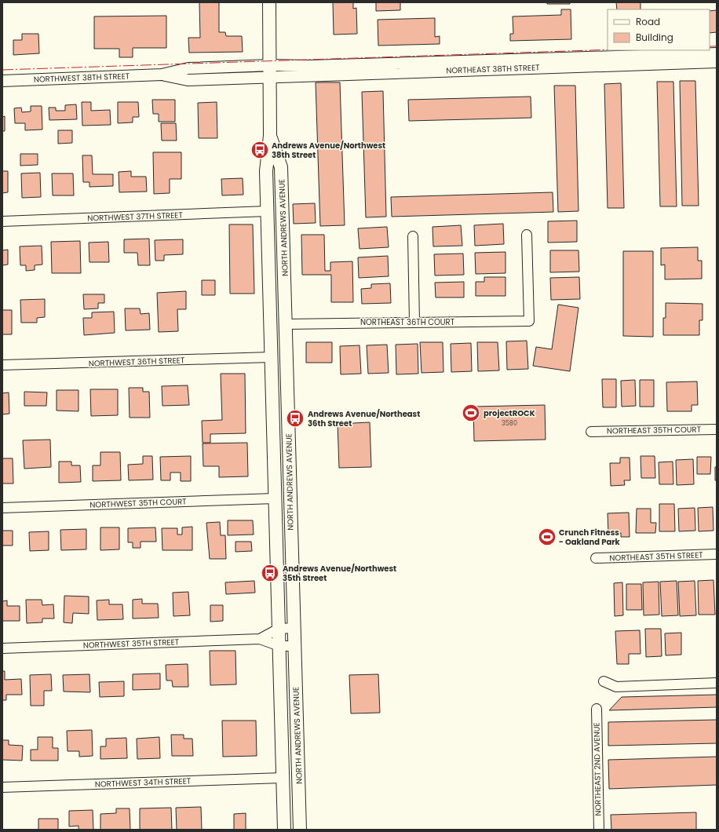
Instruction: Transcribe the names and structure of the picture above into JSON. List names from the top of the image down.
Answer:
{
  "streets": {
    "main road": ["NORTH ANDREWS AVENUE"],
    "street": [
      "NORTHEAST 38TH STREET",
      "NORTHWEST 38TH STREET",
      "NORTHWEST 37TH STREET",
      "NORTHEAST 36TH COURT",
      "NORTHWEST 36TH STREET",
      "NORTHEAST 35TH COURT",
      "NORTHWEST 35TH COURT",
      "NORTHEAST 35TH STREET",
      "NORTHWEST 35TH STREET",
      "NORTHEAST 2ND AVENUE",
      "NORTHWEST 34TH STREET"
    ]
  },
  "crossings": [
    ["NORTHEAST 38TH STREET", "NORTHWEST 38TH STREET"],
    ["NORTHEAST 38TH STREET", "NORTH ANDREWS AVENUE"],
    ["NORTHWEST 38TH STREET", "NORTH ANDREWS AVENUE"],
    ["NORTHWEST 37TH STREET", "NORTH ANDREWS AVENUE"],
    ["NORTH ANDREWS AVENUE", "NORTHEAST 36TH COURT"],
    ["NORTH ANDREWS AVENUE", "NORTHWEST 36TH STREET"],
    ["NORTH ANDREWS AVENUE", "NORTHWEST 35TH COURT"],
    ["NORTH ANDREWS AVENUE", "NORTHWEST 35TH STREET"],
    ["NORTH ANDREWS AVENUE", "NORTHWEST 34TH STREET"]
  ],
  "places": {
    "bus stop": ["Andrews Avenue/Northwest 38th Street", "Andrews Avenue/Northeast 36th Street", "Andrews Avenue/Northwest 35th Street"],
    "sports": ["projectROCK", "Crunch Fitness - Oakland Park"]
  },
  "house_numbers": ["3580"],
  "legend": ["Road", "Building"]
}
